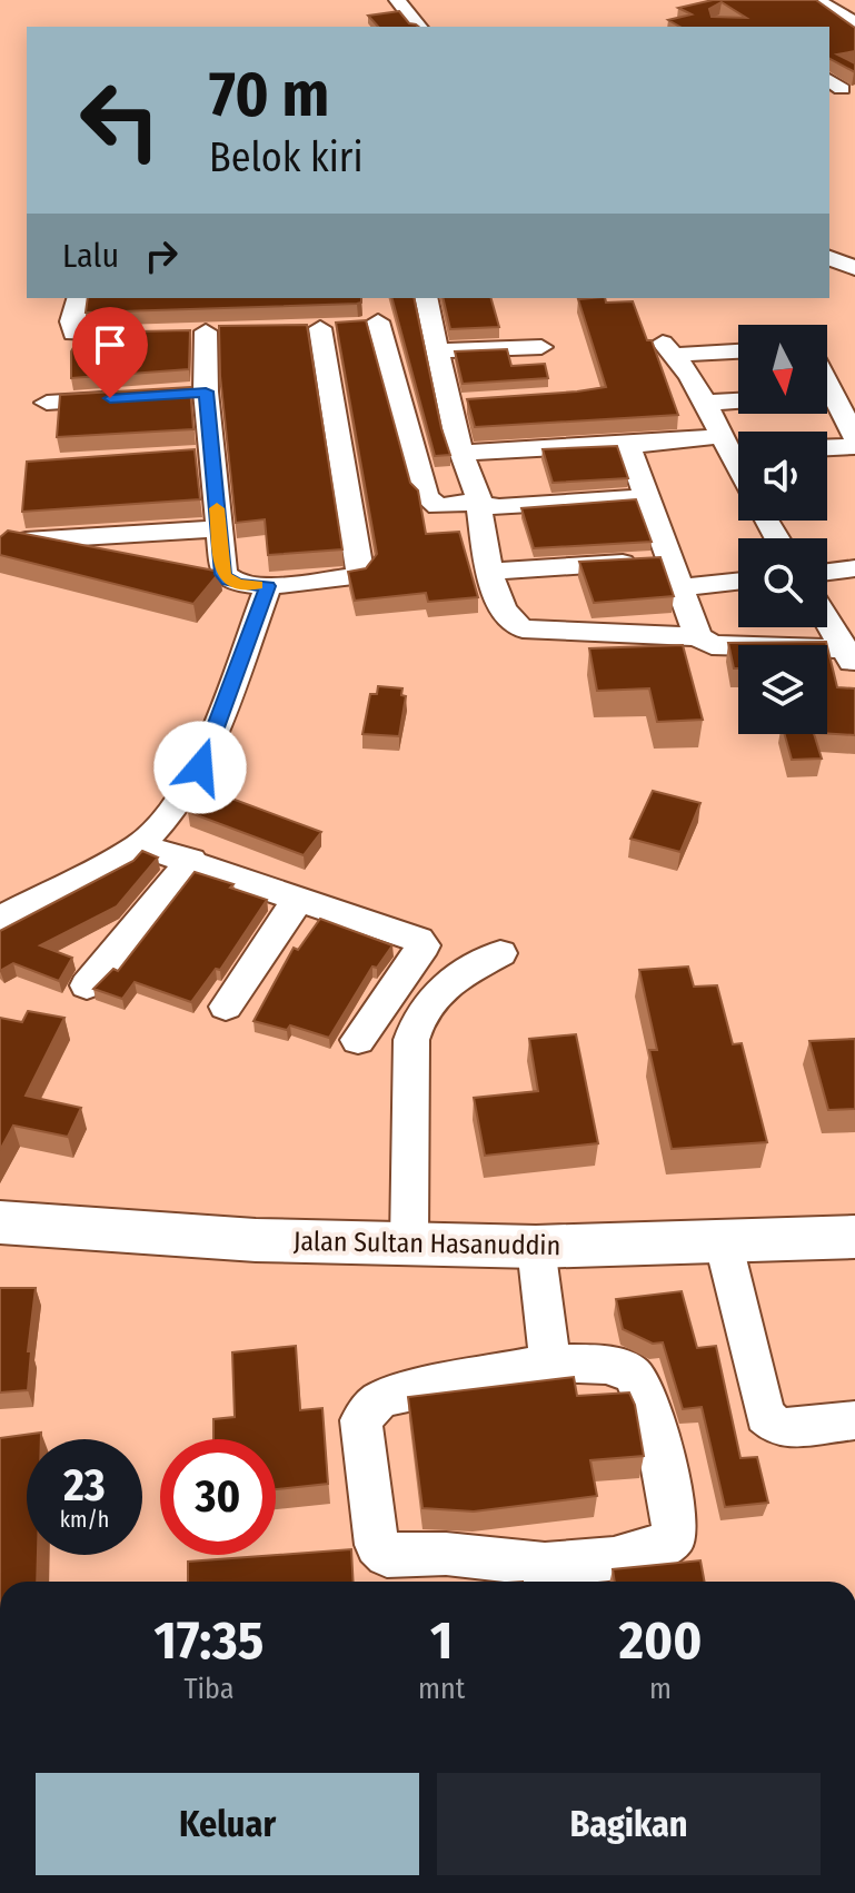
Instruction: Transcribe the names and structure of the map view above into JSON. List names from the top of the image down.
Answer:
{
  "streets": {
    "street": ["Jalan Sultan Hasanuddin"]
  },
  "north": "bottom",
  "page": {
    "turn": ["70 m", "Belok kiri"],
    "then": "Lalu",
    "speed": "23 km/h",
    "limit": "30",
    "eta": [
      "17:35",
      "Tiba",
      "1",
      "mnt",
      "200",
      "m"
    ],
    "buttons": ["Keluar", "Bagikan"]
  }
}
